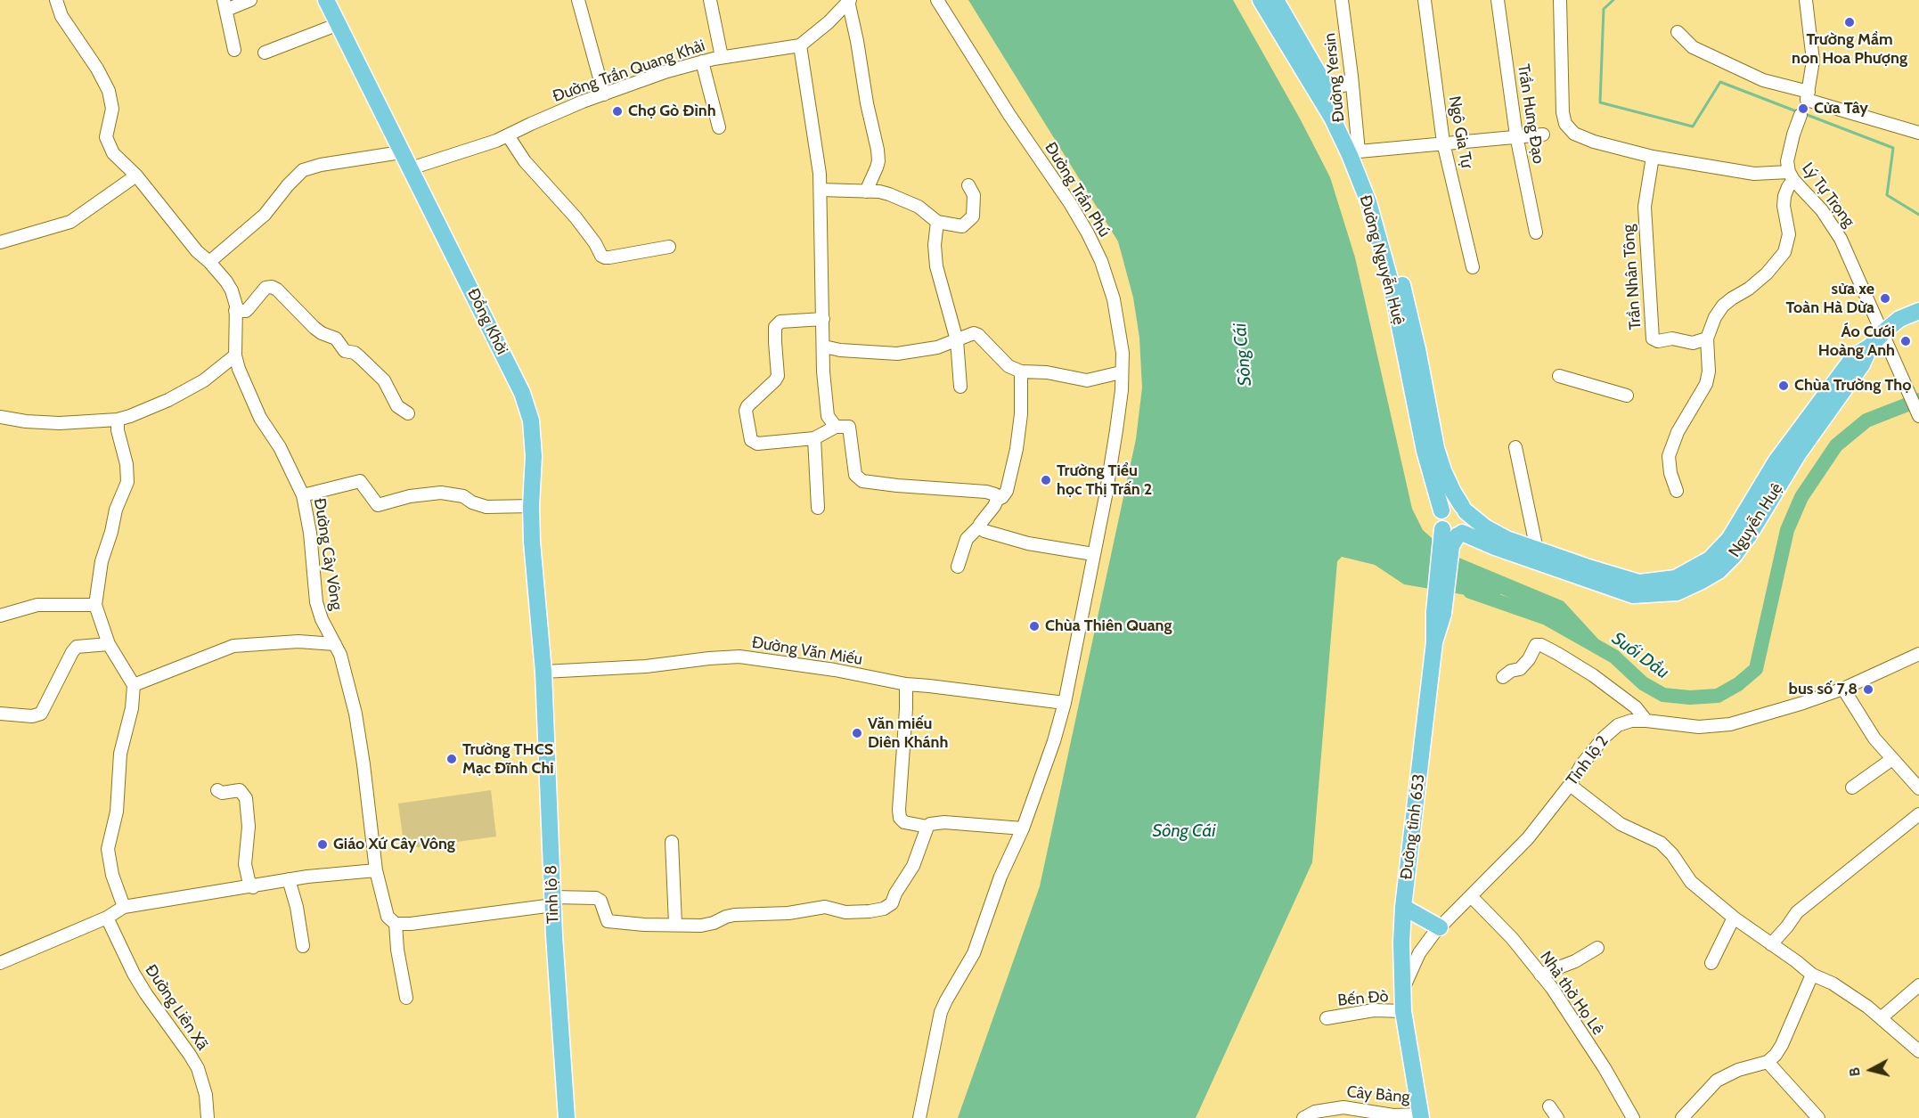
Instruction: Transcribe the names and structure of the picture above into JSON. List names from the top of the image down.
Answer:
{
  "streets": {
    "main road": [
      "Đường Nguyễn Huệ",
      "Đồng Khởi",
      "Nguyễn Huệ",
      "Đường tỉnh 653",
      "Tỉnh lộ 8"
    ],
    "street": [
      "Đường Trần Quang Khải",
      "Đường Yersin",
      "Trần Hưng Đạo",
      "Ngô Gia Tự",
      "Đường Trần Phú",
      "Lý Tự Trọng",
      "Trần Nhân Tông",
      "Đường Cây Vông",
      "Đường Văn Miếu",
      "Tỉnh lộ 2",
      "Nhà thờ Họ Lê",
      "Bến Đò",
      "Đường Liên Xã",
      "Cây Bàng"
    ]
  },
  "crossings": [
    ["Đường Trần Quang Khải", "Đồng Khởi"],
    ["Đường Yersin", "Đường Nguyễn Huệ"],
    ["Đường Trần Phú", "Đường Văn Miếu"],
    ["Lý Tự Trọng", "Nguyễn Huệ"],
    ["Đường Nguyễn Huệ", "Nguyễn Huệ"],
    ["Đường Nguyễn Huệ", "Đường tỉnh 653"],
    ["Đồng Khởi", "Đường Văn Miếu"],
    ["Đồng Khởi", "Tỉnh lộ 8"],
    ["Nguyễn Huệ", "Đường tỉnh 653"],
    ["Đường Văn Miếu", "Tỉnh lộ 8"],
    ["Tỉnh lộ 2", "Đường tỉnh 653"],
    ["Tỉnh lộ 2", "Nhà thờ Họ Lê"],
    ["Đường tỉnh 653", "Bến Đò"]
  ],
  "water": ["Sông Cái", "Suối Dầu"],
  "places": [
    "Trường Mầm non Hoa Phượng",
    "Cửa Tây",
    "Chợ Gò Đình",
    "sửa xe Toàn Hà Dừa",
    "Áo Cưới Hoàng Anh",
    "Chùa Trường Thọ",
    "Trường Tiểu học Thị Trấn 2",
    "Chùa Thiên Quang",
    "bus số 7,8",
    "Văn miếu Diên Khánh",
    "Trường THCS Mạc Đĩnh Chi",
    "Giáo Xứ Cây Vông"
  ],
  "north": "left"
}
